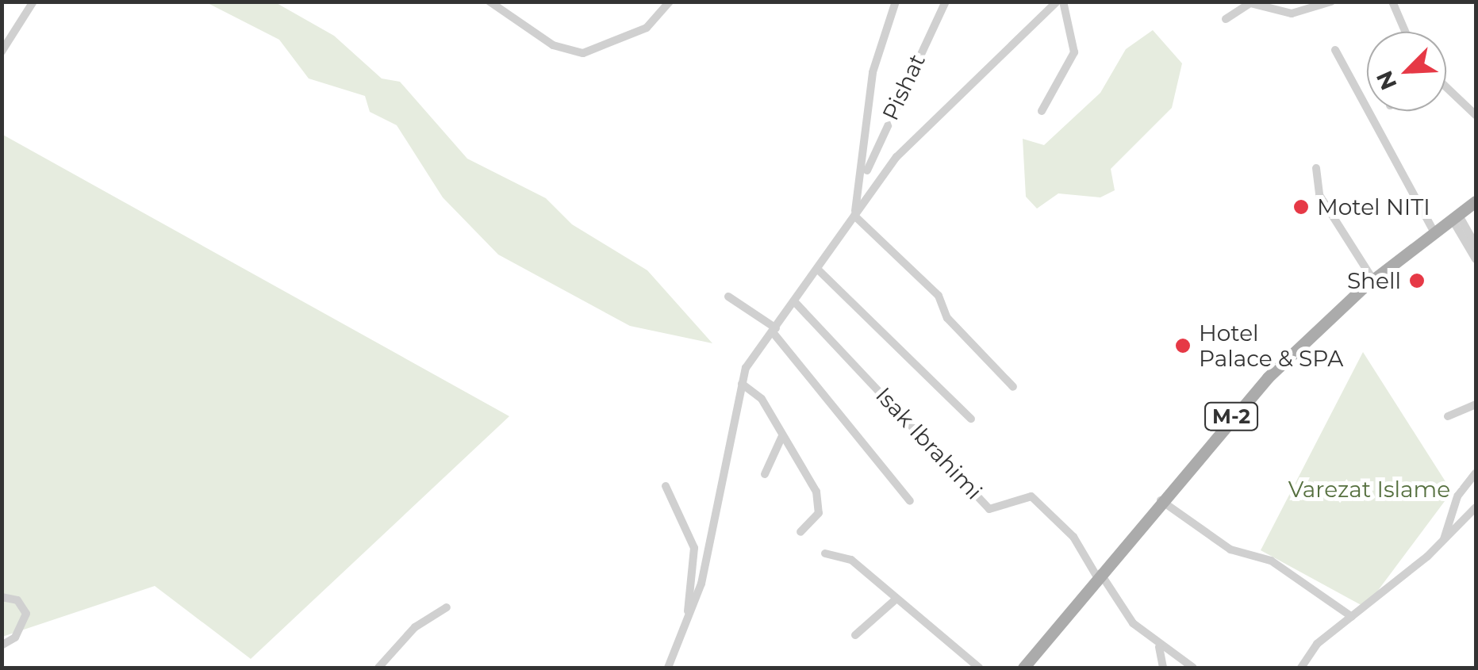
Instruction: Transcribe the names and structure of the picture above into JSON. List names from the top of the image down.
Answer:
{
  "streets": {
    "main road": ["M-2"],
    "street": ["Pishat", "Isak Ibrahimi"]
  },
  "crossings": [
    ["M-2", "Isak Ibrahimi"]
  ],
  "parks": ["Varezat Islame"],
  "places": ["Motel NITI", "Shell", "Hotel Palace & SPA"],
  "north": "bottom left"
}
